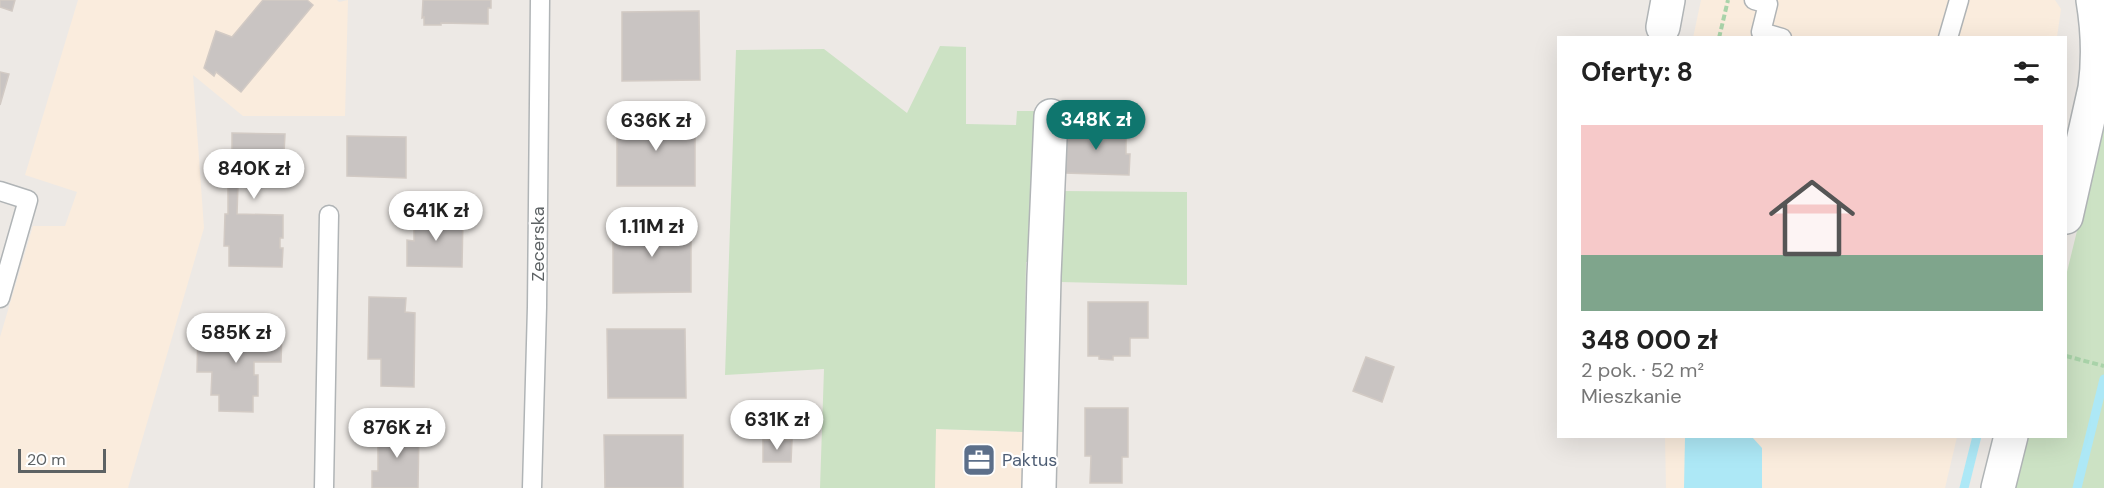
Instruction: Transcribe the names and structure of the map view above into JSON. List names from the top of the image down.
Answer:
{
  "streets": {
    "lane": ["Zecerska"]
  },
  "places": {
    "office": ["Paktus"]
  },
  "scale_bar": "20 m",
  "page": {
    "heading": "Oferty: 8",
    "price": [
      "348K zł",
      "636K zł",
      "840K zł",
      "641K zł",
      "1.11M zł",
      "585K zł",
      "631K zł",
      "876K zł"
    ],
    "list": [
      {
        "name": "348 000 zł",
        "note": "2 pok. · 52 m² · Mieszkanie"
      }
    ],
    "scale": "20 m"
  }
}
